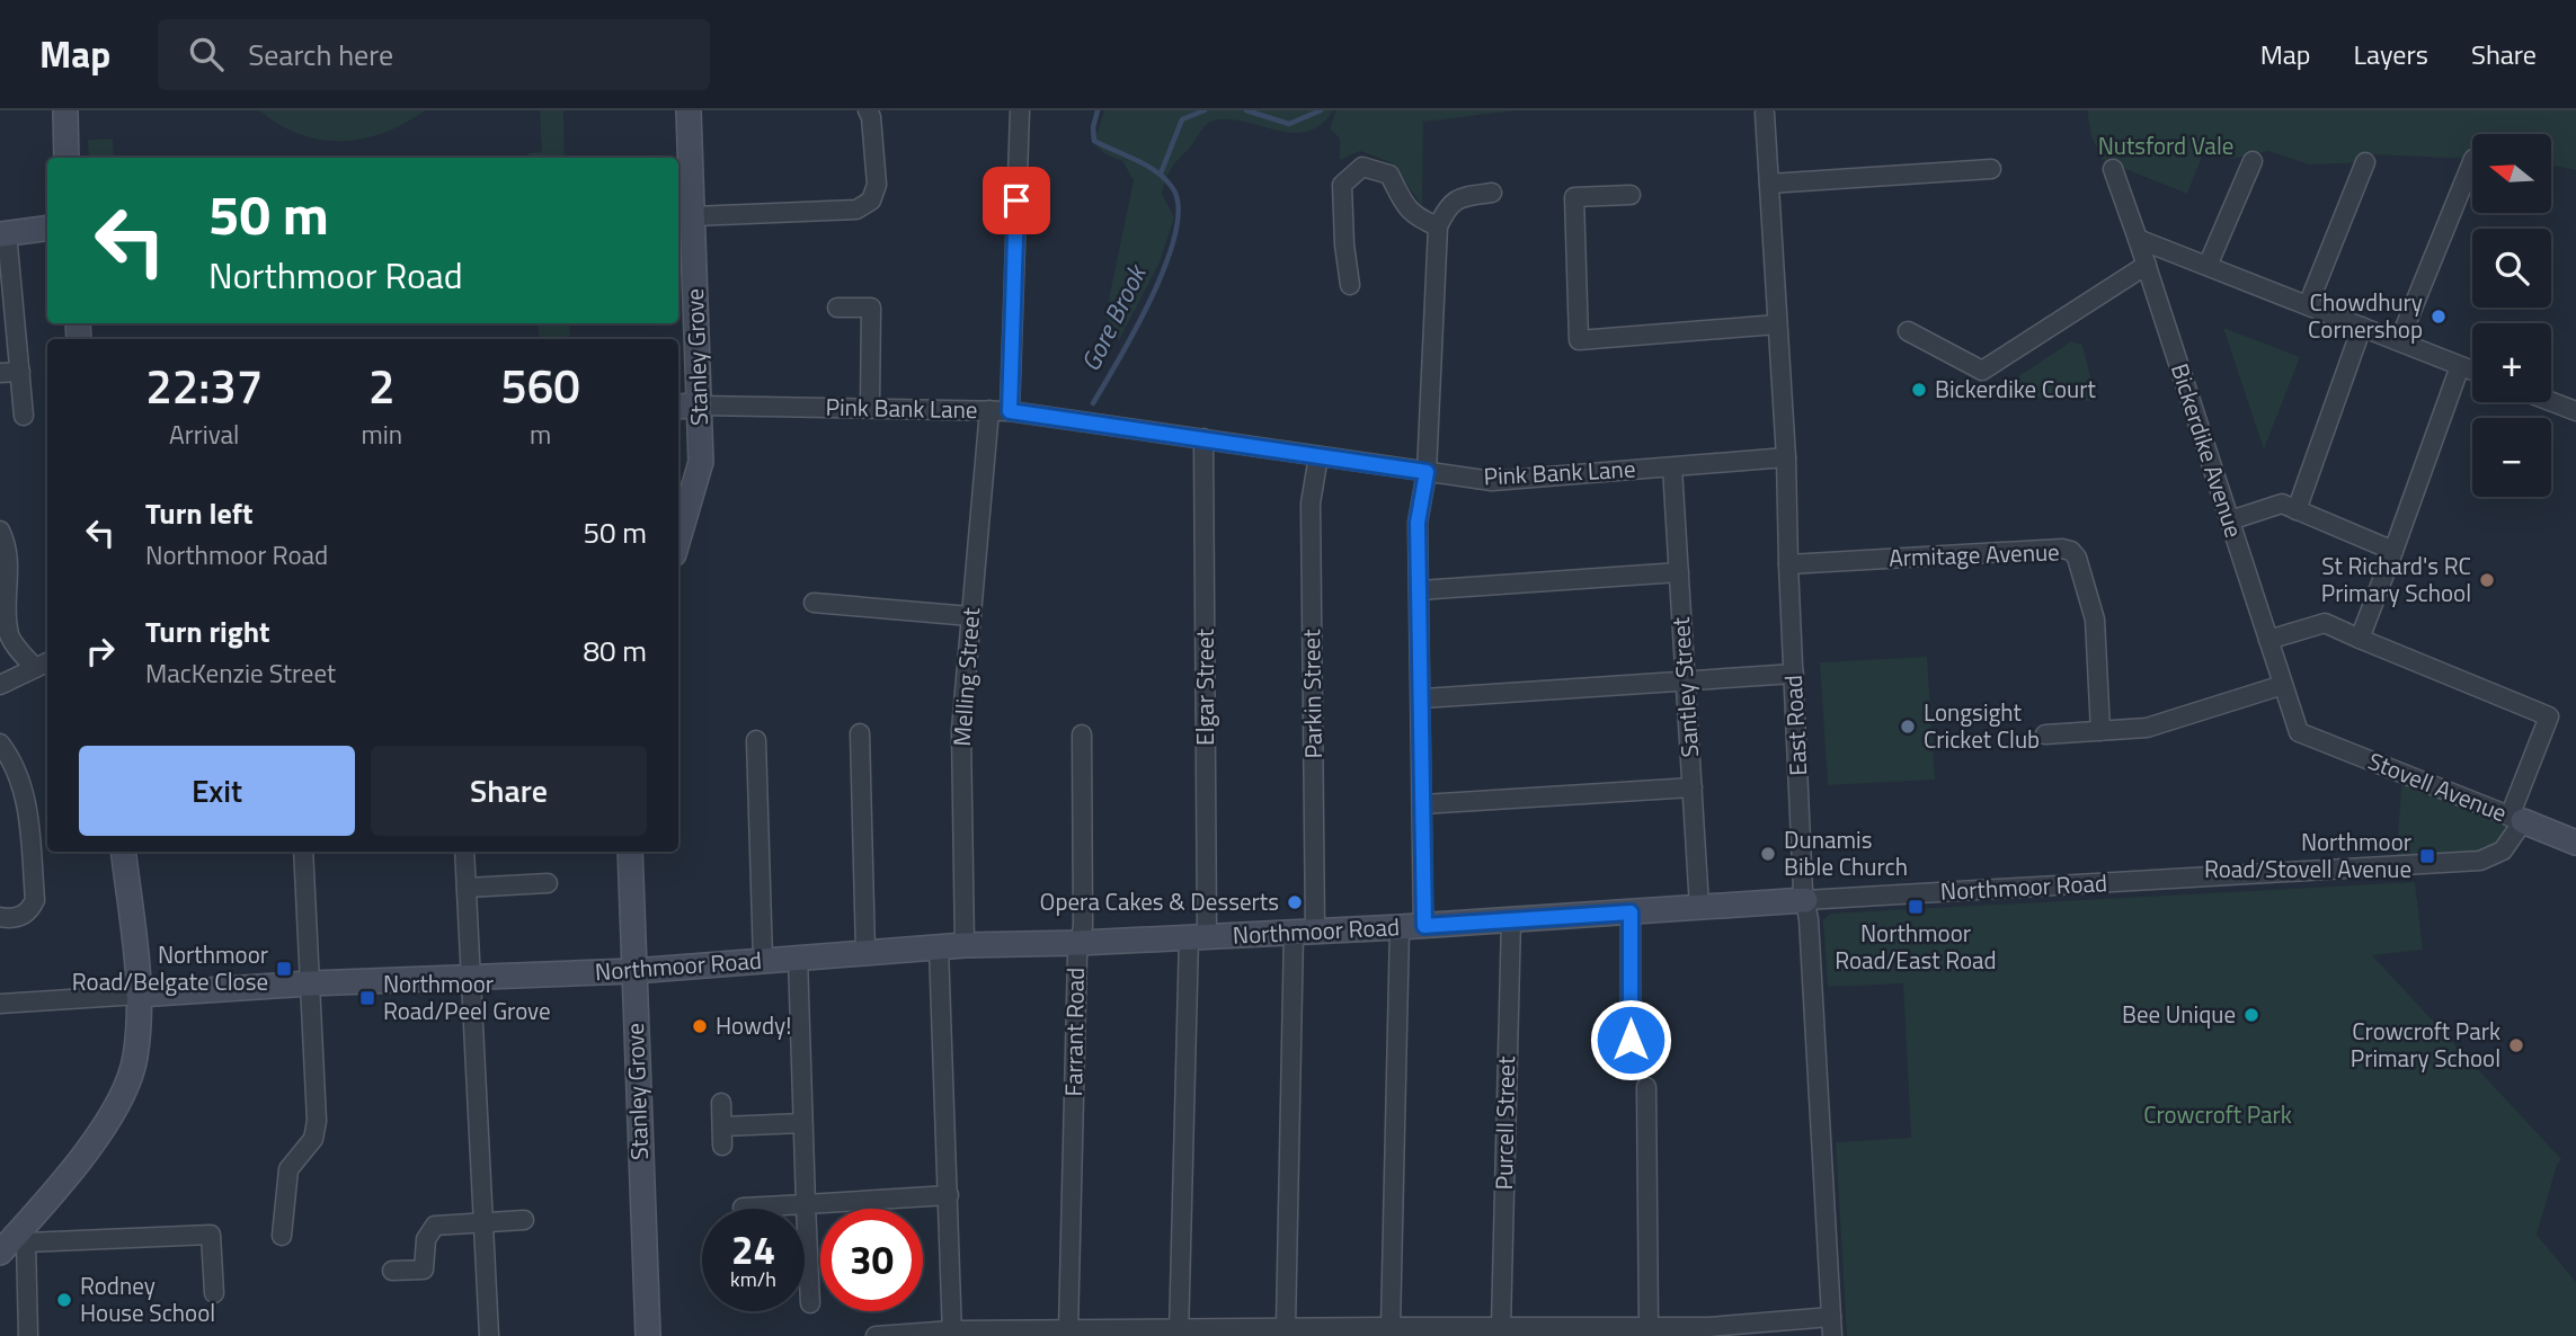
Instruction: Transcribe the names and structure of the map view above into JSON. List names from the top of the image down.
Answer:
{
  "streets": {
    "street": [
      "Stanley Grove",
      "Pink Bank Lane",
      "Bickerdike Avenue",
      "Armitage Avenue",
      "Melling Street",
      "Elgar Street",
      "Santley Street",
      "Parkin Street",
      "East Road",
      "Stovell Avenue",
      "Northmoor Road",
      "Farrant Road",
      "Purcell Street"
    ]
  },
  "crossings": [
    ["Stanley Grove", "Pink Bank Lane"],
    ["Stanley Grove", "Northmoor Road"],
    ["Pink Bank Lane", "Melling Street"],
    ["Pink Bank Lane", "Elgar Street"],
    ["Pink Bank Lane", "Santley Street"],
    ["Pink Bank Lane", "Parkin Street"],
    ["Pink Bank Lane", "East Road"],
    ["Bickerdike Avenue", "Stovell Avenue"],
    ["Armitage Avenue", "East Road"],
    ["Melling Street", "Northmoor Road"],
    ["Elgar Street", "Northmoor Road"],
    ["Santley Street", "Northmoor Road"],
    ["Parkin Street", "Northmoor Road"],
    ["East Road", "Northmoor Road"],
    ["Stovell Avenue", "Northmoor Road"],
    ["Northmoor Road", "Farrant Road"],
    ["Northmoor Road", "Purcell Street"]
  ],
  "water": ["Gore Brook"],
  "parks": ["Nutsford Vale", "Crowcroft Park"],
  "places": {
    "other": [
      "Chowdhury Cornershop",
      "Bickerdike Court",
      "St Richard's RC Primary School",
      "Longsight Cricket Club",
      "Dunamis Bible Church",
      "Opera Cakes & Desserts",
      "Bee Unique",
      "Howdy!",
      "Crowcroft Park Primary School",
      "Rodney House School"
    ],
    "transit": [
      "Northmoor Road/Stovell Avenue",
      "Northmoor Road/East Road",
      "Northmoor Road/Belgate Close",
      "Northmoor Road/Peel Grove"
    ]
  },
  "north": "left",
  "page": {
    "header": "Map",
    "search": "Search here",
    "nav": ["Map", "Layers", "Share"],
    "map_buttons": ["+", "−"],
    "turn": ["50 m", "Northmoor Road"],
    "eta": [
      "22:37",
      "Arrival",
      "2",
      "min",
      "560",
      "m"
    ],
    "list": [
      {
        "name": "Turn left",
        "note": "Northmoor Road",
        "value": "50 m"
      },
      {
        "name": "Turn right",
        "note": "MacKenzie Street",
        "value": "80 m"
      }
    ],
    "buttons": ["Exit", "Share"],
    "speed": "24 km/h",
    "limit": "30"
  }
}
